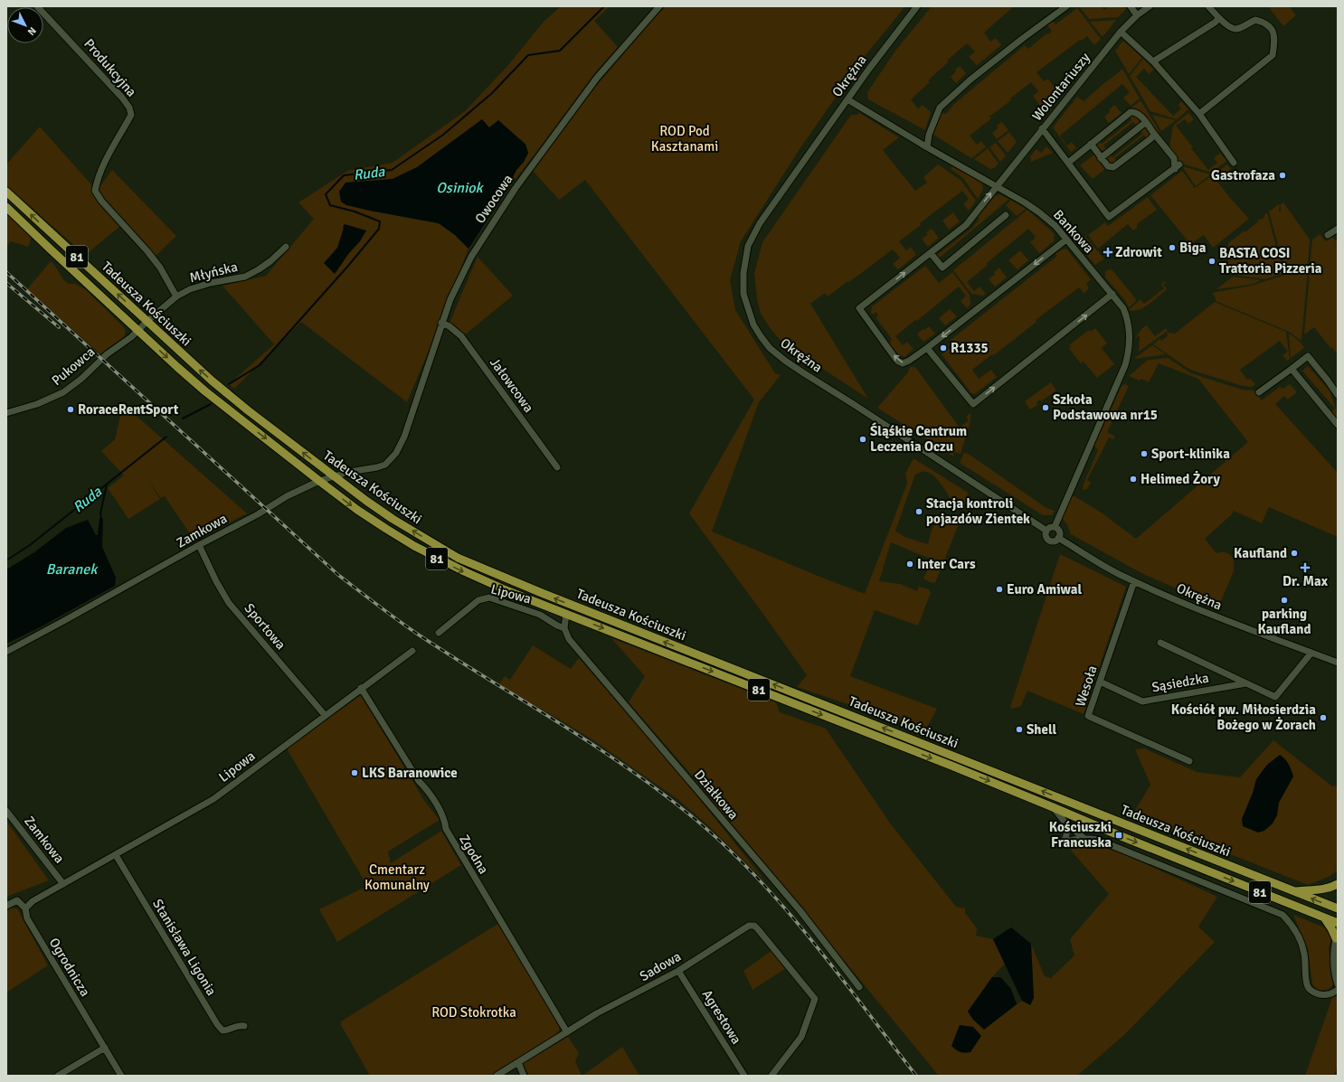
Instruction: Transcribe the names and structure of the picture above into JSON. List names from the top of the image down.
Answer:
{
  "streets": {
    "main road": ["81", "Tadeusza Kościuszki"],
    "street": [
      "Produkcyjna",
      "Okrężna",
      "Wolontariuszy",
      "Owocowa",
      "Bankowa",
      "Młyńska",
      "Pukowca",
      "Jałowcowa",
      "Zamkowa",
      "Lipowa",
      "Sportowa",
      "Sąsiedzka",
      "Wesoła",
      "Działkowa",
      "Zgodna",
      "Stanisława Ligonia",
      "Sadowa",
      "Ogrodnicza",
      "Agrestowa"
    ]
  },
  "crossings": [
    ["Produkcyjna", "Młyńska"],
    ["Okrężna", "Bankowa"],
    ["Okrężna", "Sąsiedzka"],
    ["Okrężna", "Wesoła"],
    ["Wolontariuszy", "Bankowa"],
    ["Owocowa", "Jałowcowa"],
    ["Owocowa", "Zamkowa"],
    ["Młyńska", "Tadeusza Kościuszki"],
    ["Młyńska", "Pukowca"],
    ["Tadeusza Kościuszki", "Pukowca"],
    ["Tadeusza Kościuszki", "Zamkowa"],
    ["Zamkowa", "Lipowa"],
    ["Zamkowa", "Sportowa"],
    ["Lipowa", "Sportowa"],
    ["Lipowa", "Działkowa"],
    ["Lipowa", "Zgodna"],
    ["Lipowa", "Stanisława Ligonia"],
    ["Sąsiedzka", "Wesoła"],
    ["Zgodna", "Sadowa"],
    ["Sadowa", "Agrestowa"]
  ],
  "water": ["Ruda", "Osiniok", "Baranek"],
  "parks": ["ROD Pod Kasztanami", "Cmentarz Komunalny", "ROD Stokrotka"],
  "places": {
    "other": [
      "Gastrofaza",
      "Biga",
      "BASTA COSI Trattoria Pizzeria",
      "R1335",
      "Szkoła Podstawowa nr15",
      "RoraceRentSport",
      "Śląśkie Centrum Leczenia Oczu",
      "Sport-klinika",
      "Helimed Żory",
      "Stacja kontroli pojazdów Zientek",
      "Kaufland",
      "Inter Cars",
      "Euro Amiwal",
      "parking Kaufland",
      "Kościół pw. Miłosierdzia Bożego w Żorach",
      "Shell",
      "LKS Baranowice"
    ],
    "health": ["Zdrowit", "Dr. Max"],
    "transit": ["Kościuszki Francuska"]
  },
  "north": "bottom right"
}
